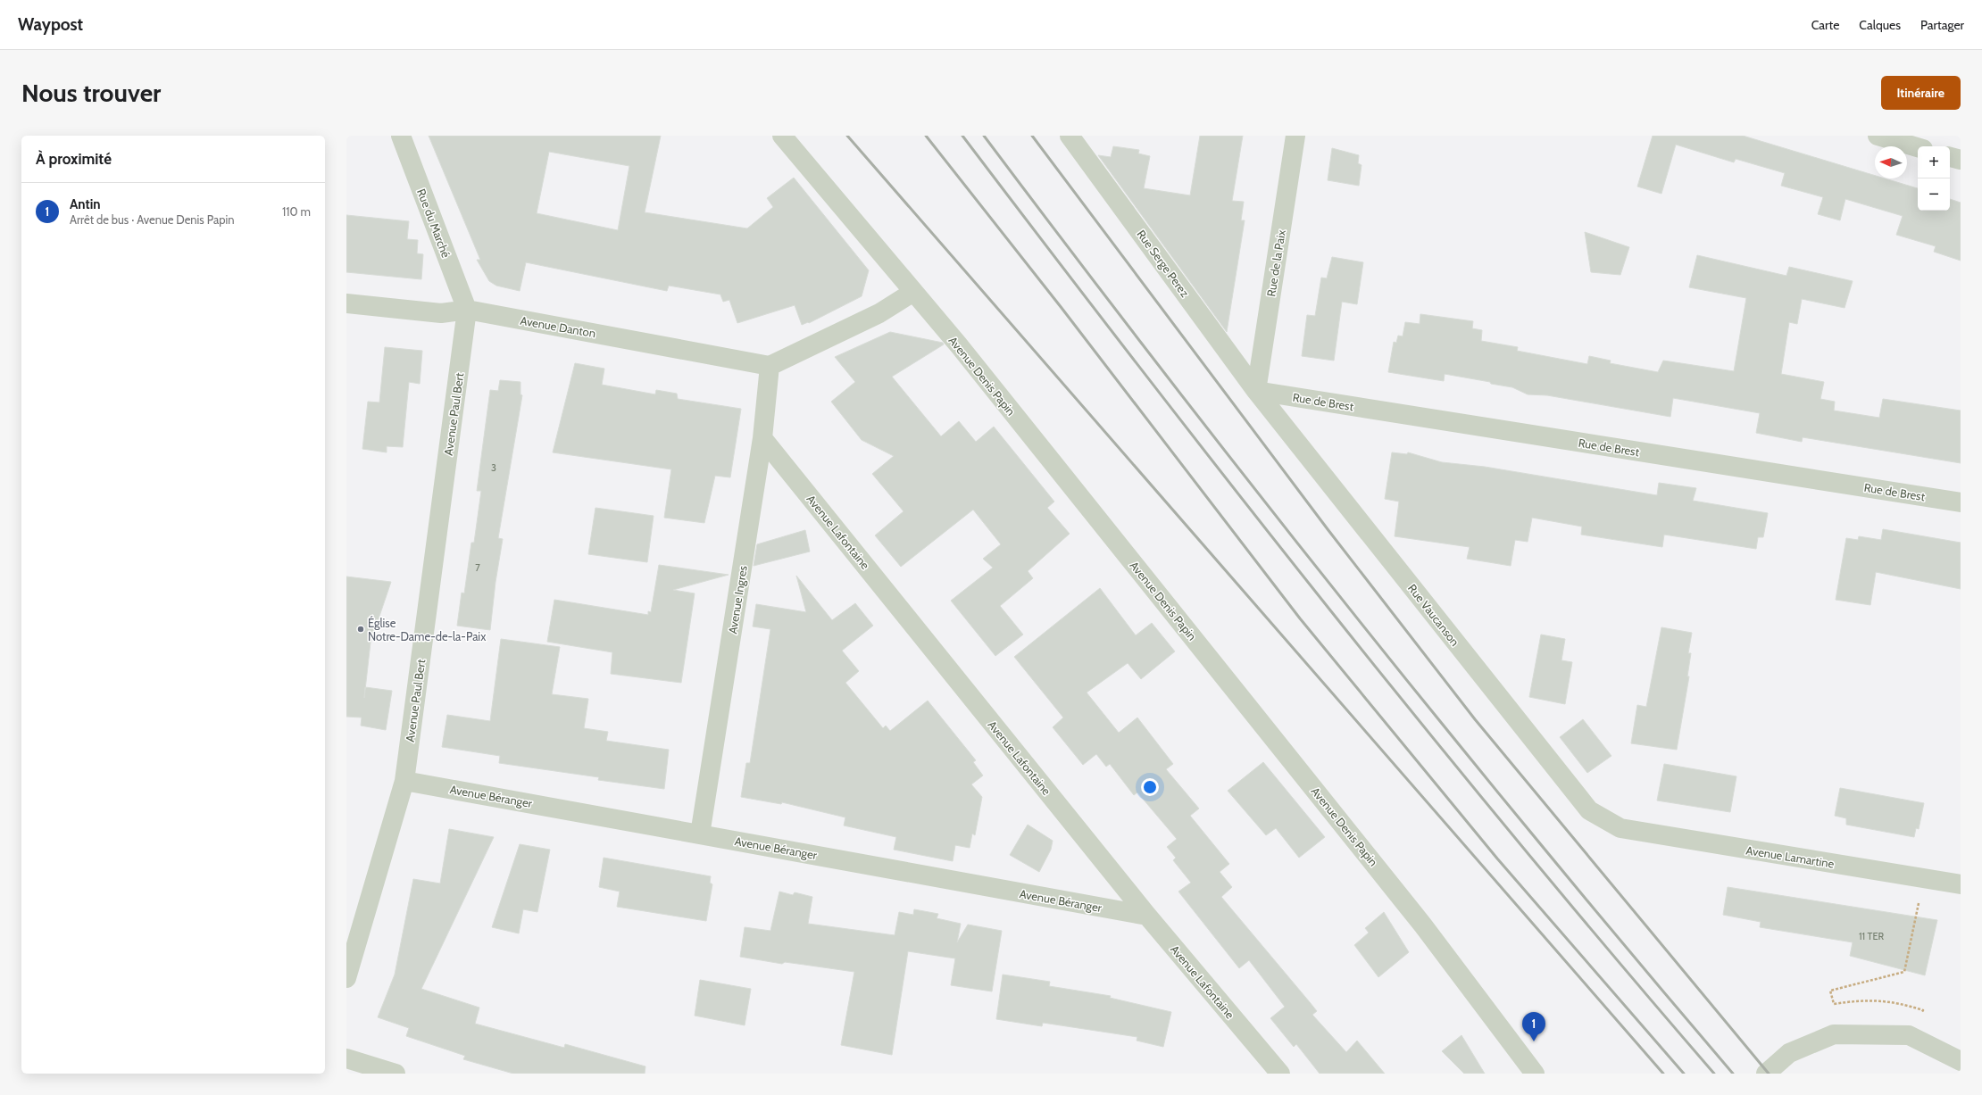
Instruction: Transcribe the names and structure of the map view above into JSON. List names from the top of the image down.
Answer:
{
  "streets": {
    "street": [
      "Rue du Marché",
      "Rue Serge Perez",
      "Rue de la Paix",
      "Avenue Danton",
      "Avenue Denis Papin",
      "Rue de Brest",
      "Avenue Paul Bert",
      "Avenue Lafontaine",
      "Avenue Ingres",
      "Rue Vaucanson",
      "Avenue Béranger",
      "Avenue Lamartine"
    ]
  },
  "crossings": [
    ["Rue du Marché", "Avenue Danton"],
    ["Rue du Marché", "Avenue Paul Bert"],
    ["Rue Serge Perez", "Rue de la Paix"],
    ["Rue Serge Perez", "Rue de Brest"],
    ["Rue Serge Perez", "Rue Vaucanson"],
    ["Rue de la Paix", "Rue de Brest"],
    ["Rue de la Paix", "Rue Vaucanson"],
    ["Avenue Danton", "Avenue Paul Bert"],
    ["Avenue Danton", "Avenue Ingres"],
    ["Rue de Brest", "Rue Vaucanson"],
    ["Avenue Paul Bert", "Avenue Béranger"],
    ["Avenue Lafontaine", "Avenue Ingres"],
    ["Avenue Lafontaine", "Avenue Béranger"],
    ["Avenue Ingres", "Avenue Béranger"],
    ["Rue Vaucanson", "Avenue Lamartine"]
  ],
  "places": ["Église Notre-Dame-de-la-Paix"],
  "house_numbers": ["3", "7", "11 TER"],
  "north": "left",
  "page": {
    "header": "Waypost",
    "nav": ["Carte", "Calques", "Partager"],
    "buttons": "Itinéraire",
    "title": "Nous trouver",
    "heading": "À proximité",
    "map_buttons": ["+", "−"],
    "list": [
      {
        "mark": "1",
        "name": "Antin",
        "note": "Arrêt de bus · Avenue Denis Papin",
        "value": "110 m"
      }
    ],
    "pins": "1"
  }
}
